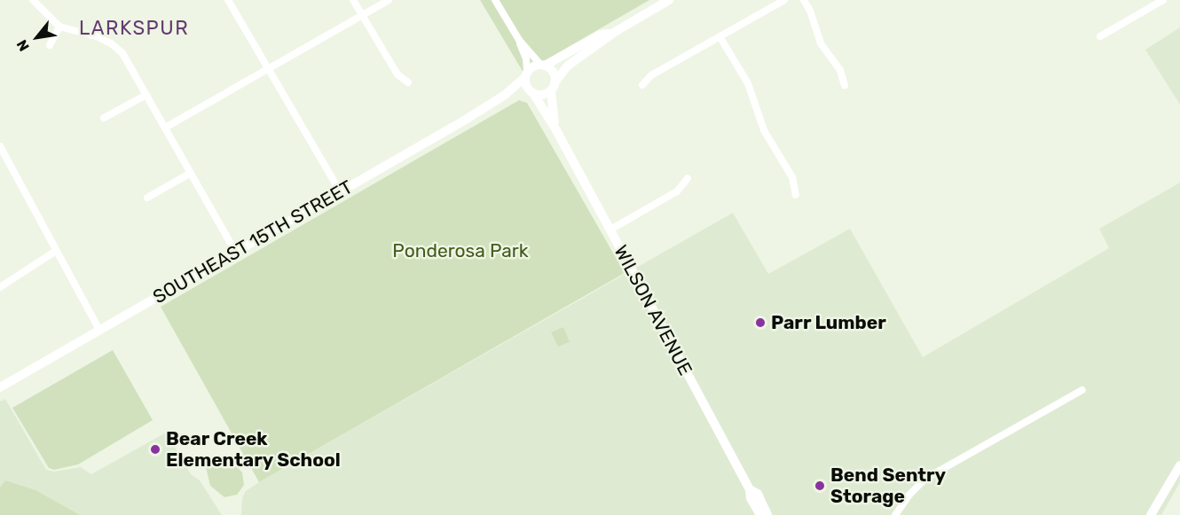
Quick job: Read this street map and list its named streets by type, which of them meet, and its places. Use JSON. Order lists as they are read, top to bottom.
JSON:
{
  "streets": {
    "main road": ["SOUTHEAST 15TH STREET", "WILSON AVENUE"]
  },
  "crossings": [
    ["SOUTHEAST 15TH STREET", "WILSON AVENUE"]
  ],
  "districts": ["LARKSPUR"],
  "parks": ["Ponderosa Park"],
  "places": ["Parr Lumber", "Bear Creek Elementary School", "Bend Sentry Storage"],
  "north": "bottom left"
}
